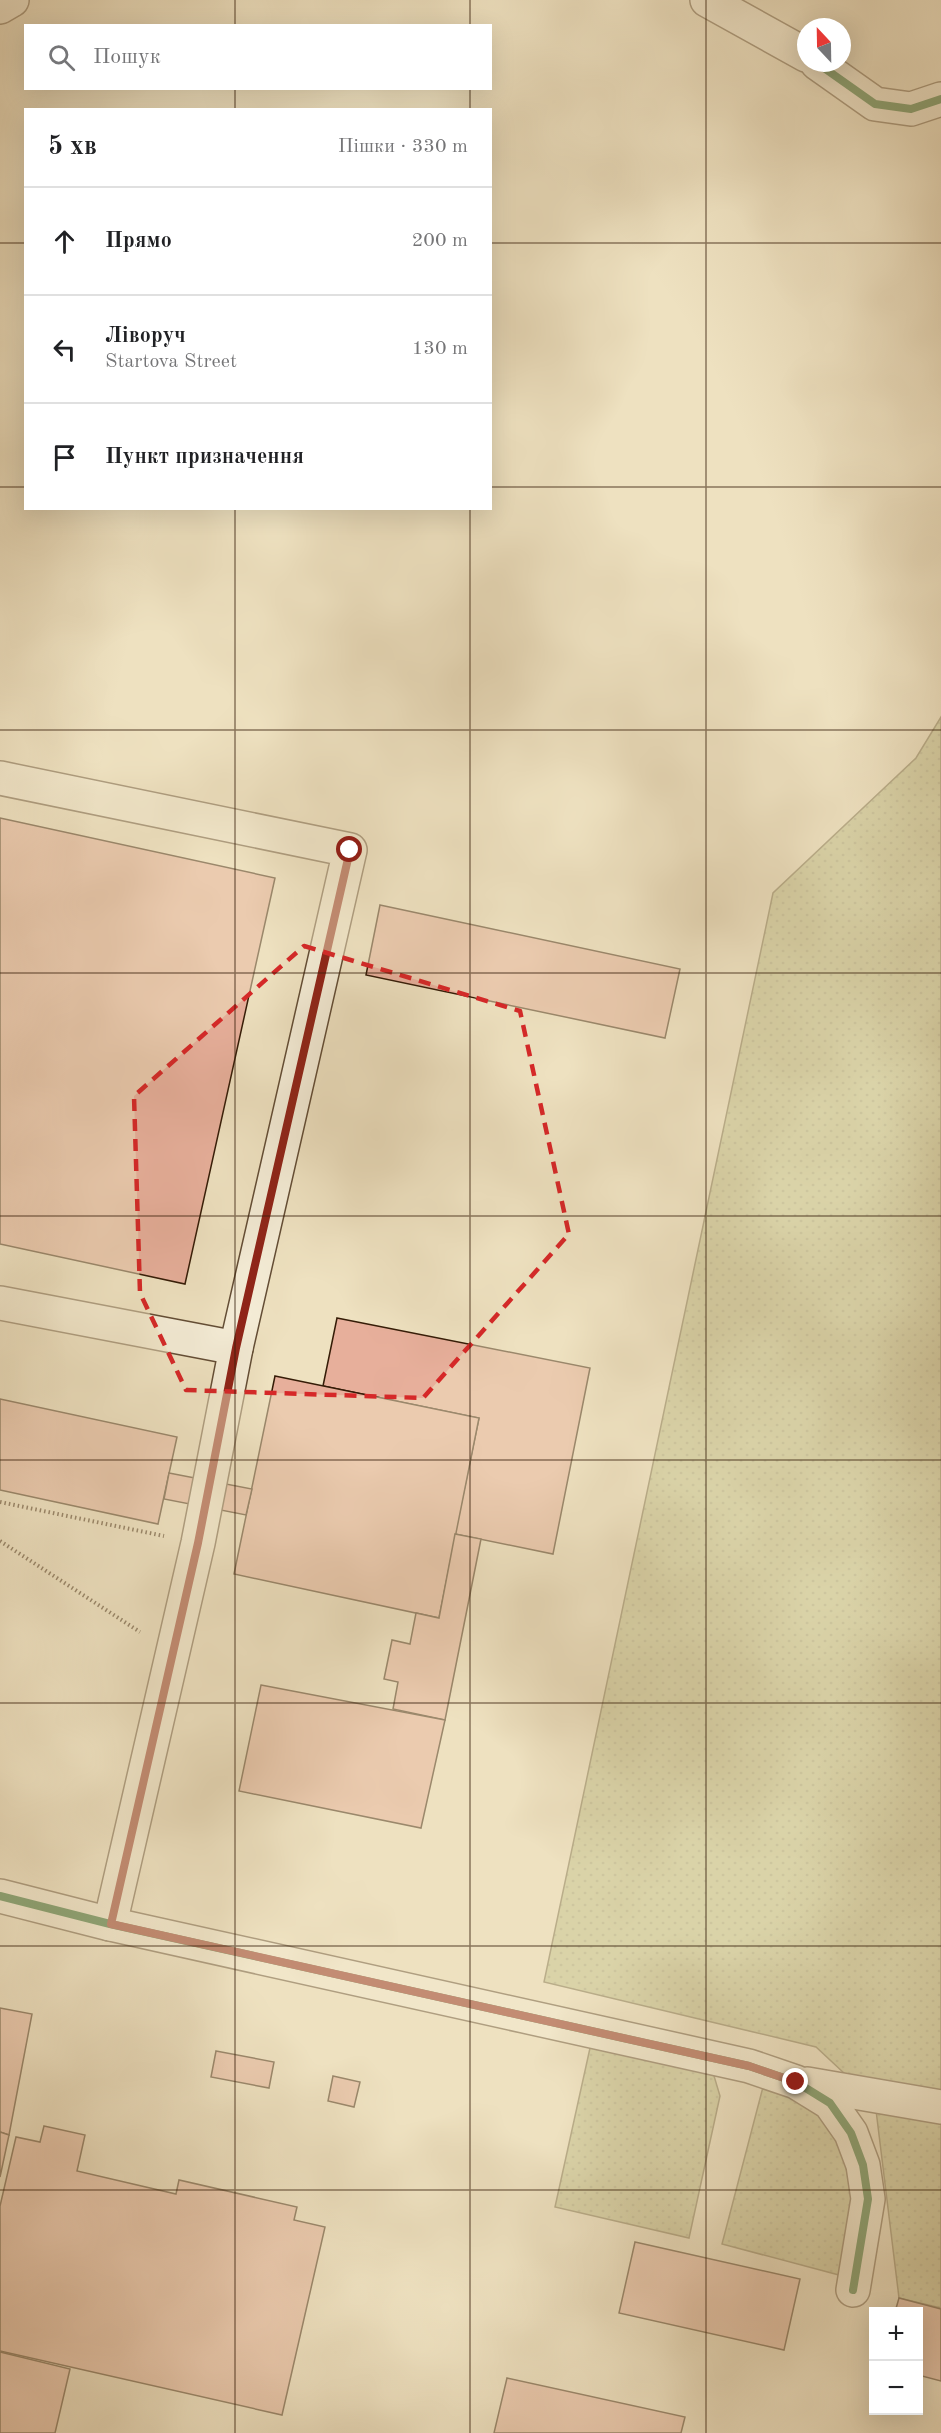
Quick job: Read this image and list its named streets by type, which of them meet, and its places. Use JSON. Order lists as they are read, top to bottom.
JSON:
{
  "north": "top",
  "page": {
    "search": "Пошук",
    "heading": ["5 хв", "Пішки · 330 m"],
    "list": [
      ["Прямо", "200 m"],
      ["Ліворуч", "Startova Street", "130 m"],
      "Пункт призначення"
    ],
    "map_buttons": ["+", "−"]
  }
}
